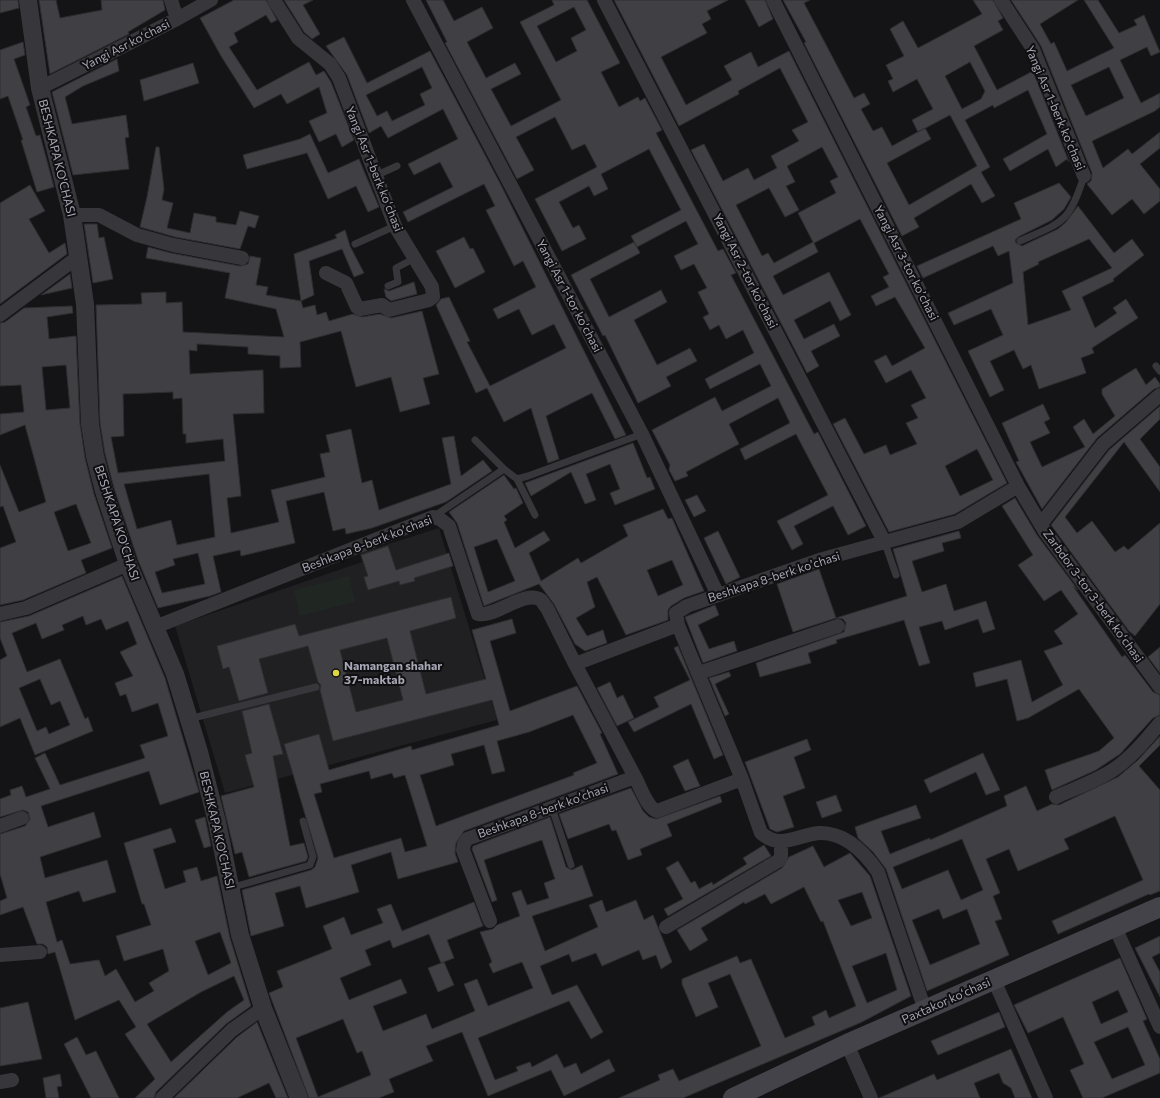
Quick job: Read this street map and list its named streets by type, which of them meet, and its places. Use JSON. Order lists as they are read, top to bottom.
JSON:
{
  "streets": {
    "main road": ["Paxtakor koʻchasi"],
    "street": [
      "Yangi Asr koʻchasi",
      "Yangi Asr 1-berk koʻchasi",
      "BESHKAPA KO'CHASI",
      "Yangi Asr 3-tor koʼchasi",
      "Yangi Asr 2-tor koʼchasi",
      "Yangi Asr 1-tor koʼchasi",
      "Beshkapa 8-berk koʼchasi",
      "Zarbdor 3-tor 3-berk koʻchasi"
    ]
  },
  "crossings": [
    ["Yangi Asr koʻchasi", "BESHKAPA KO'CHASI"],
    ["BESHKAPA KO'CHASI", "Beshkapa 8-berk koʼchasi"],
    ["Yangi Asr 3-tor koʼchasi", "Beshkapa 8-berk koʼchasi"],
    ["Yangi Asr 3-tor koʼchasi", "Zarbdor 3-tor 3-berk koʻchasi"],
    ["Yangi Asr 2-tor koʼchasi", "Beshkapa 8-berk koʼchasi"],
    ["Yangi Asr 1-tor koʼchasi", "Beshkapa 8-berk koʼchasi"]
  ],
  "places": ["Namangan shahar 37-maktab"]
}
